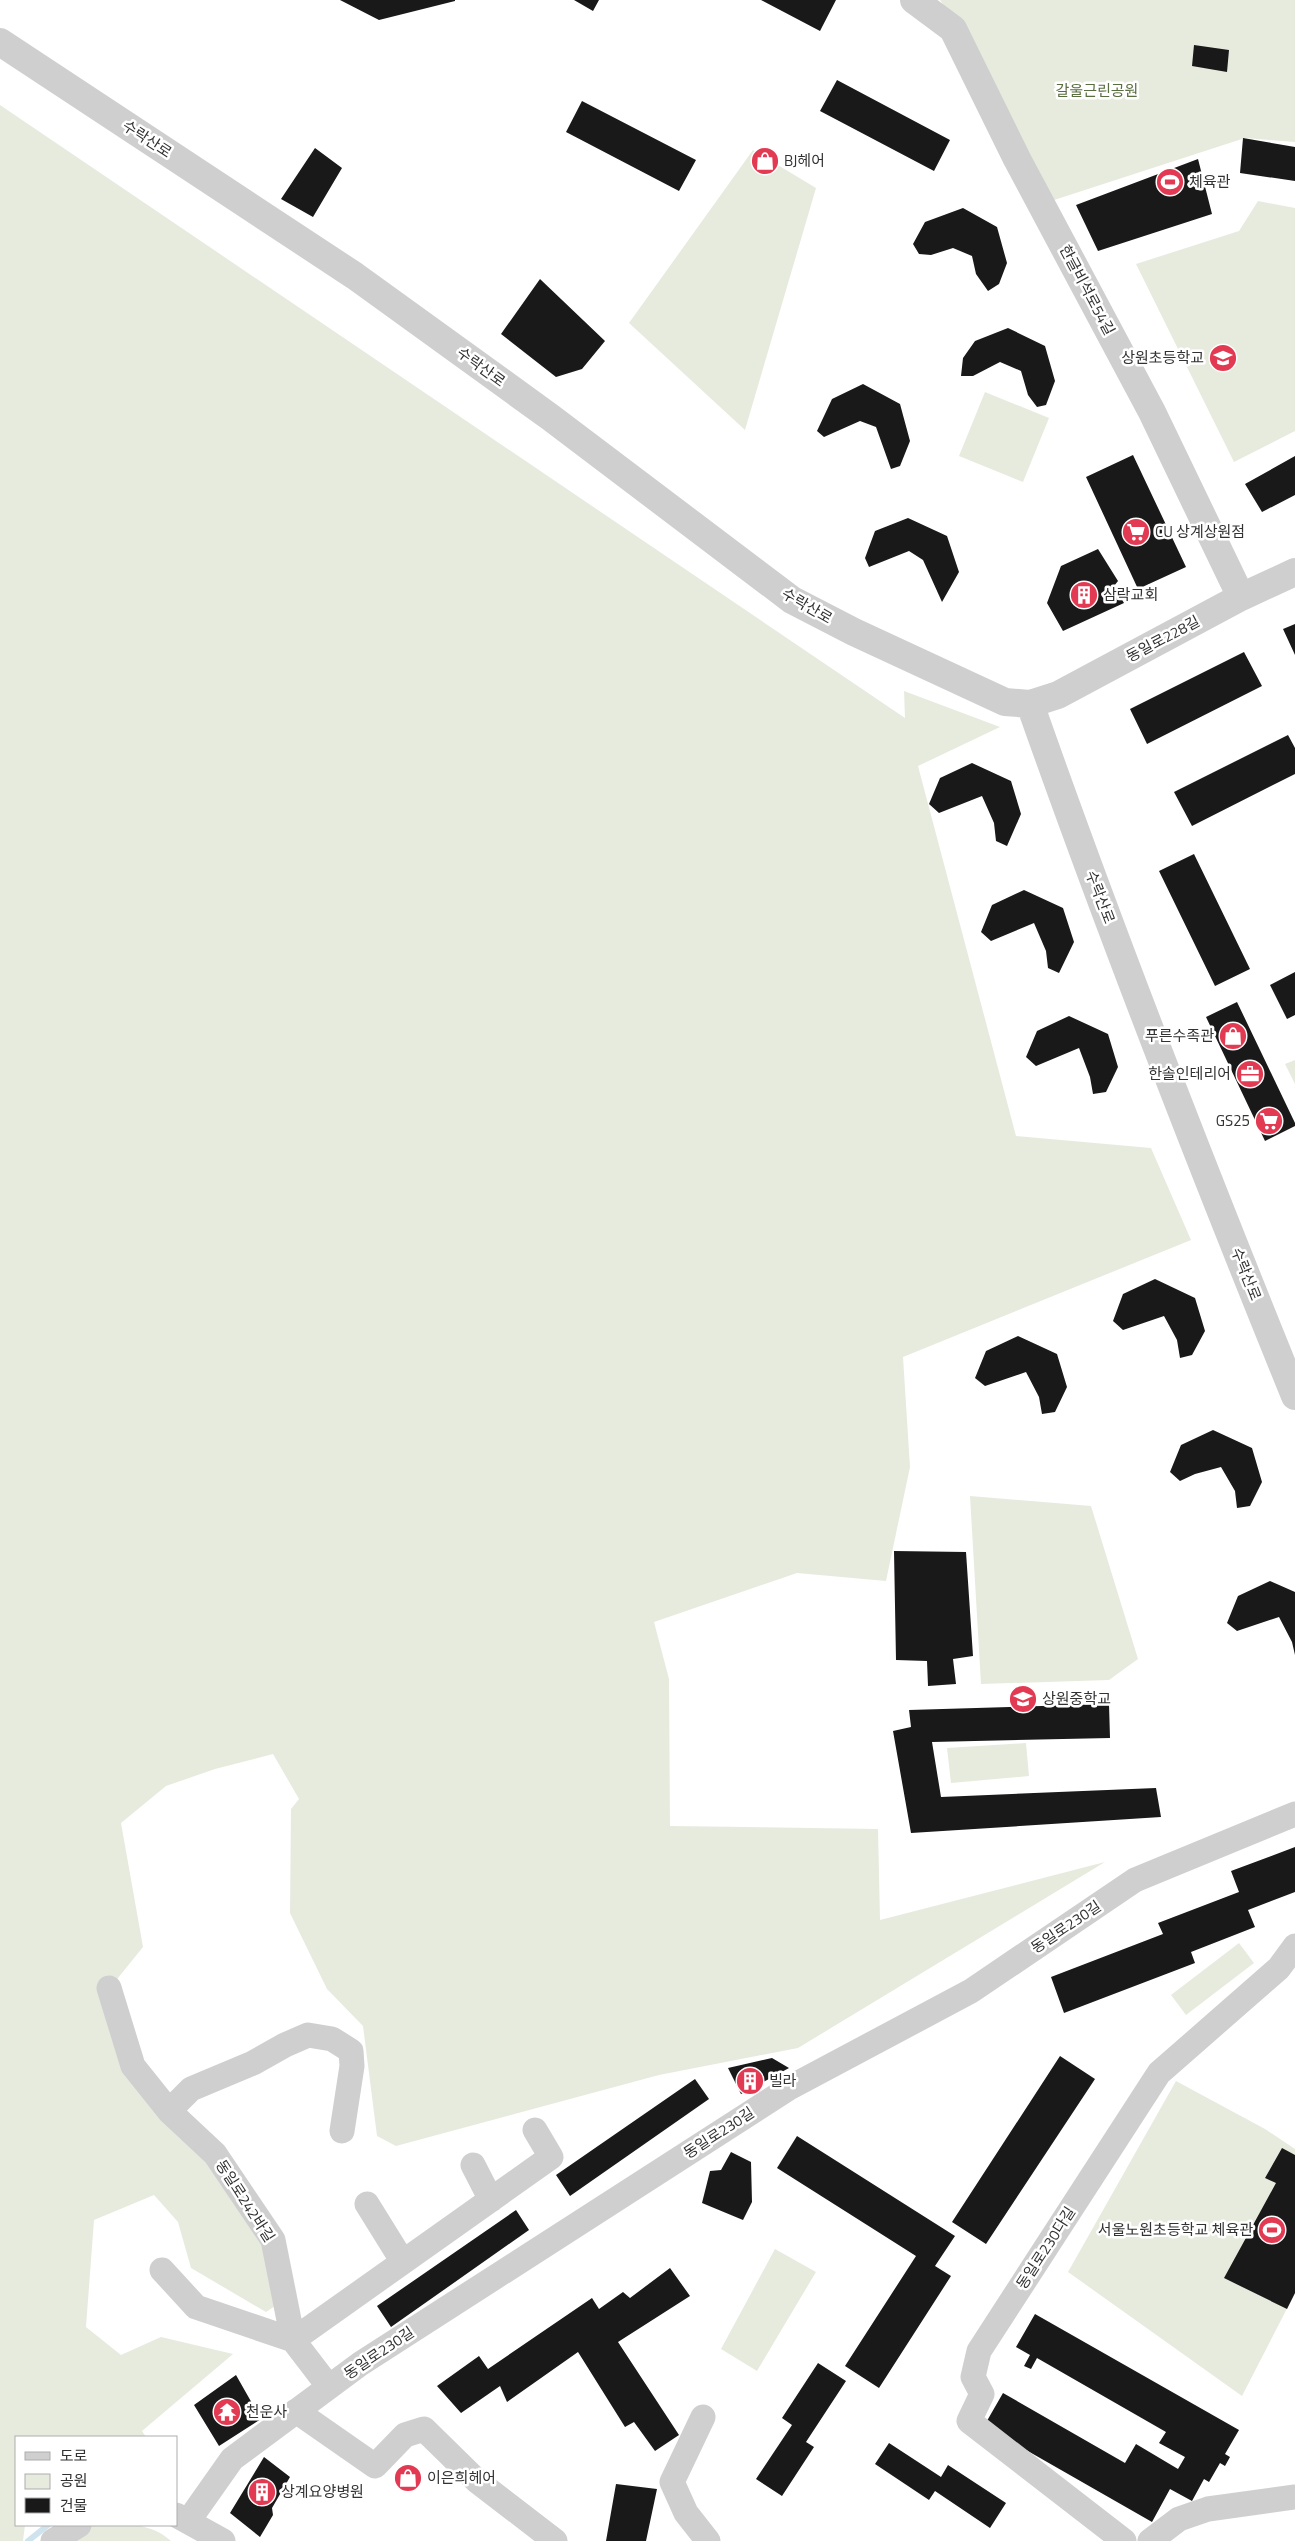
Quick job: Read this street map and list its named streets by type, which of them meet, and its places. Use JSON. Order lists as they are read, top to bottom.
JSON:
{
  "streets": {
    "street": [
      "수락산로",
      "한글비석로54길",
      "동일로228길",
      "동일로230길",
      "동일로242바길",
      "동일로230다길"
    ]
  },
  "crossings": [
    ["수락산로", "동일로228길"],
    ["한글비석로54길", "동일로228길"],
    ["동일로230길", "동일로242바길"]
  ],
  "parks": ["갈울근린공원"],
  "places": {
    "shop": ["BJ헤어", "푸른수족관", "이은희헤어"],
    "sports": ["체육관", "서울노원초등학교 체육관"],
    "school or university": ["상원초등학교", "상원중학교"],
    "supermarket": ["CU 상계상원점", "GS25"],
    "building": ["삼락교회", "빌라", "상계요양병원"],
    "office": ["한솔인테리어"],
    "temple": ["천운사"]
  },
  "legend": ["도로", "공원", "건물"]
}
